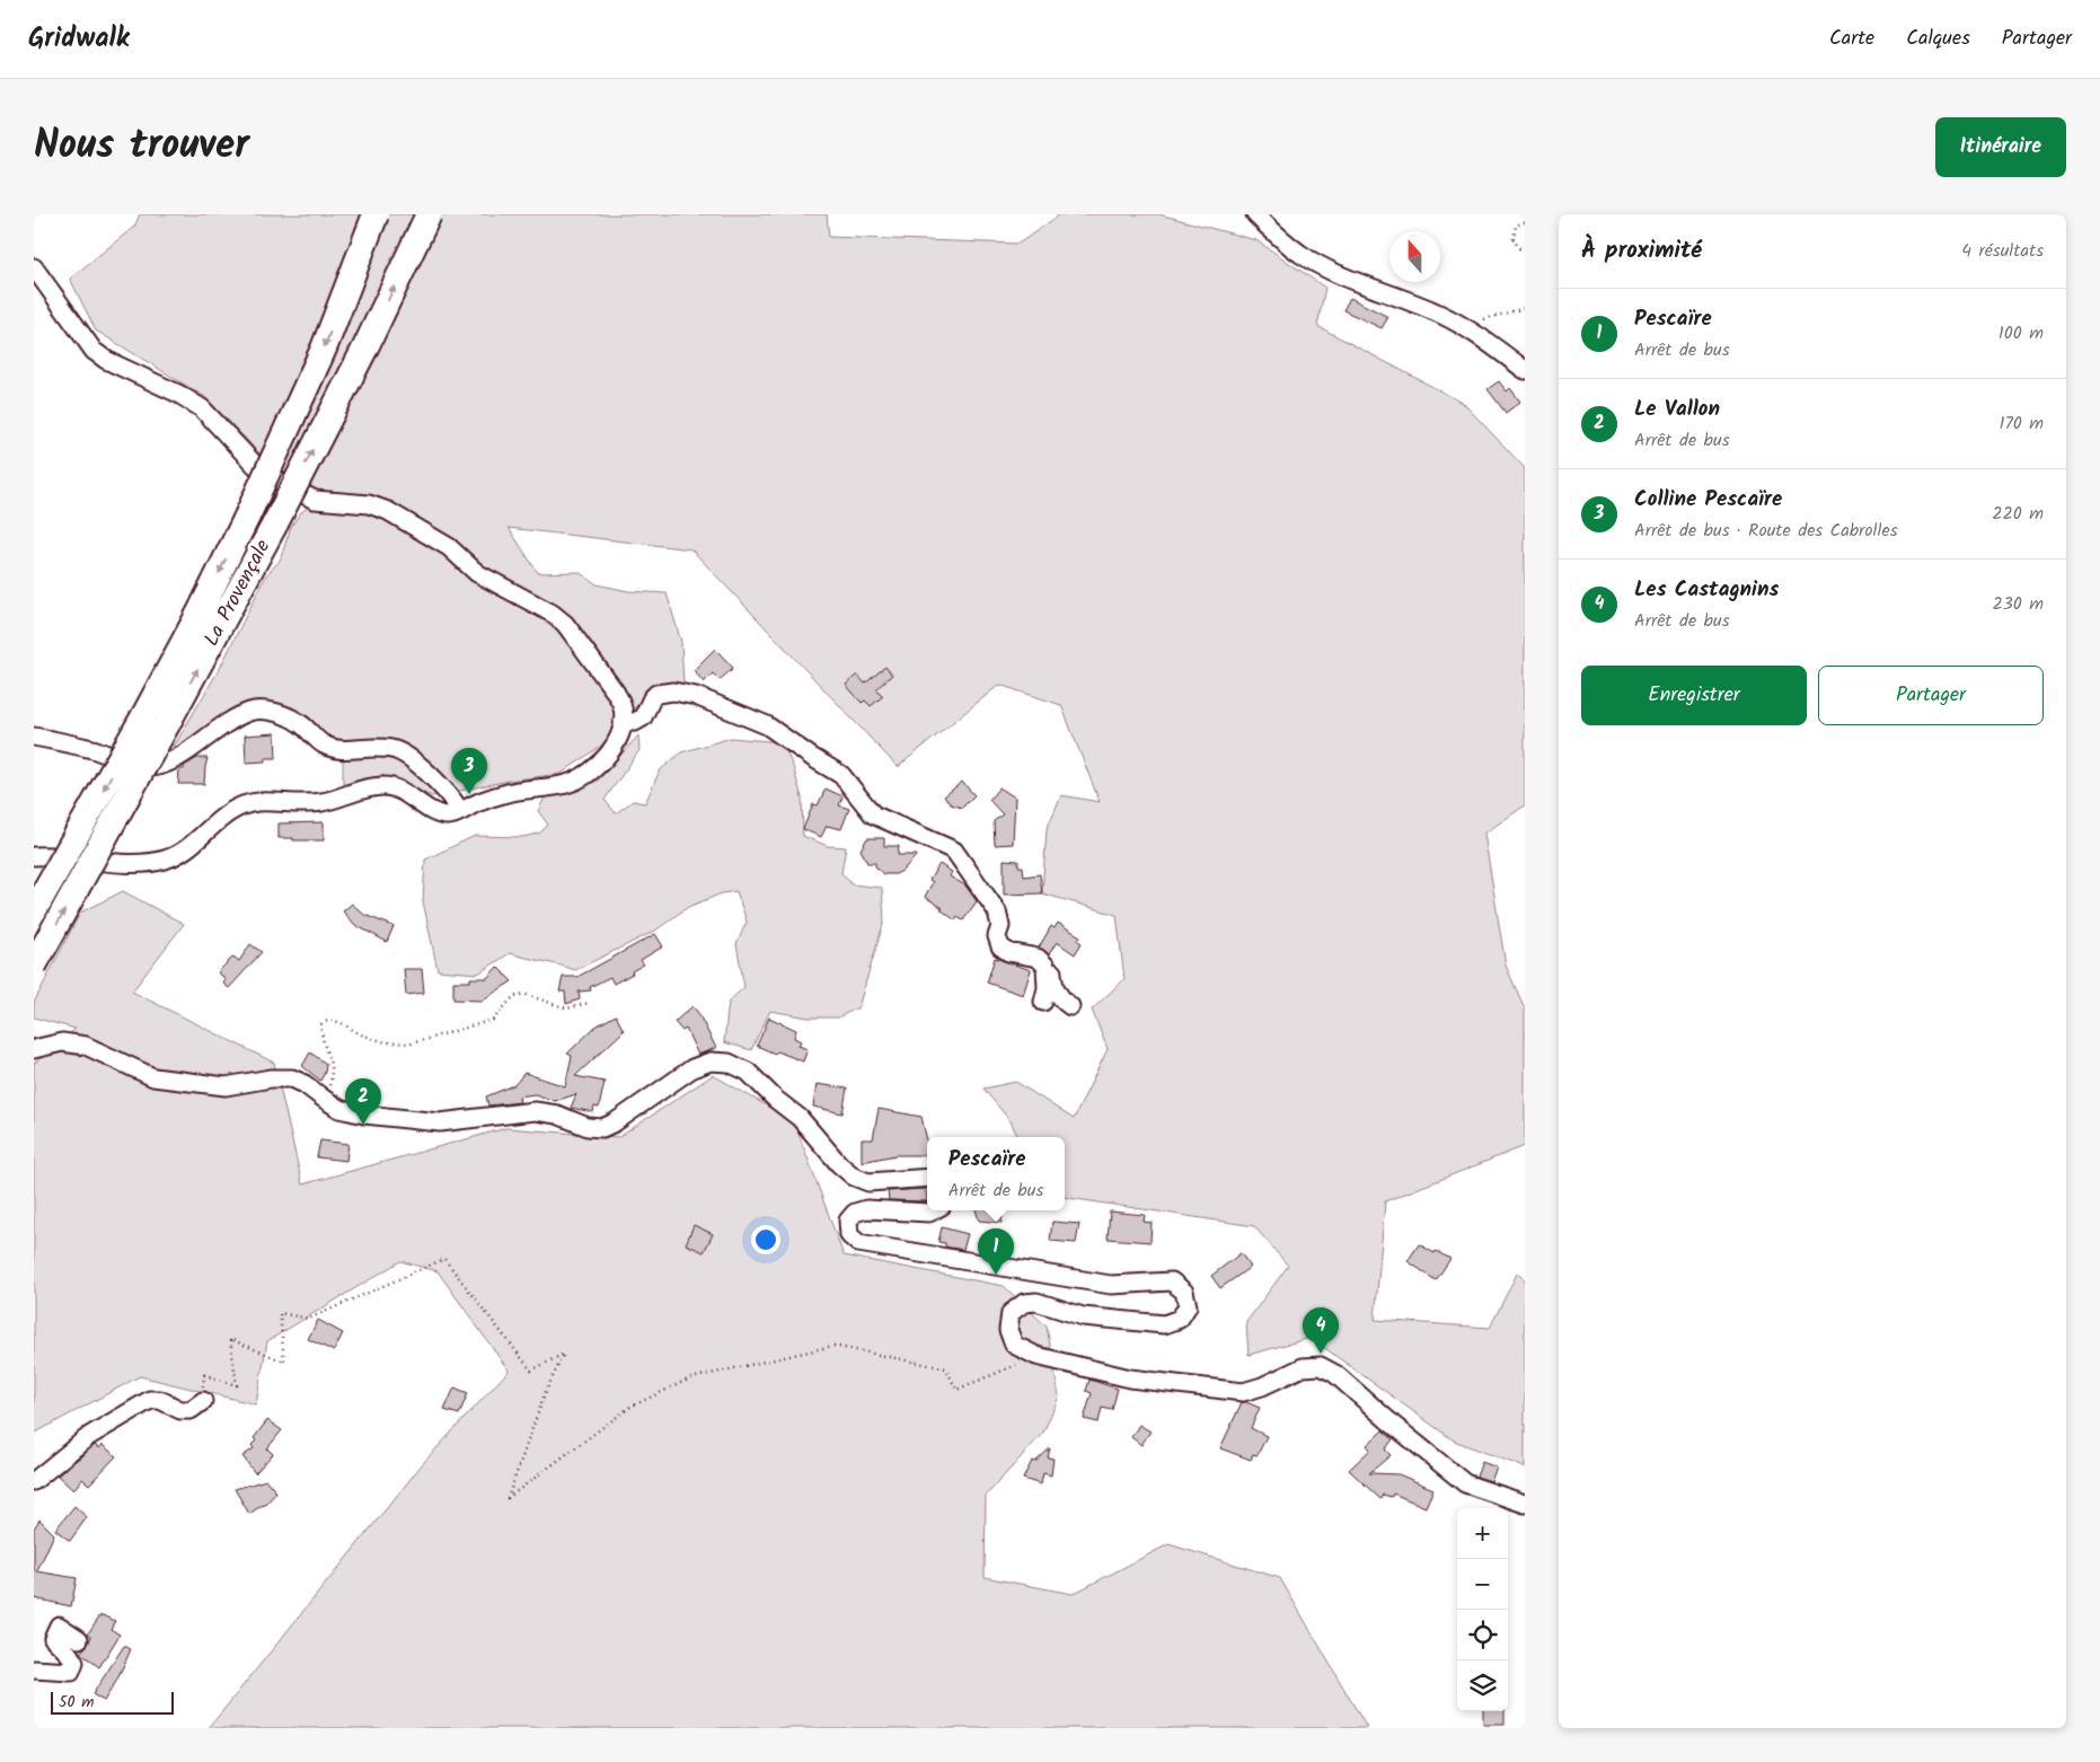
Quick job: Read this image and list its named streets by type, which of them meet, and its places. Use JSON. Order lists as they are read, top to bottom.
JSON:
{
  "streets": {
    "highway": ["La Provençale"]
  },
  "scale_bar": "50 m",
  "north": "top",
  "page": {
    "header": "Gridwalk",
    "nav": ["Carte", "Calques", "Partager"],
    "title": "Nous trouver",
    "buttons": [
      "Itinéraire",
      ["Enregistrer", "Partager"]
    ],
    "heading": ["À proximité", "4 résultats"],
    "list": [
      {
        "mark": "1",
        "name": "Pescaïre",
        "note": "Arrêt de bus",
        "value": "100 m"
      },
      {
        "mark": "2",
        "name": "Le Vallon",
        "note": "Arrêt de bus",
        "value": "170 m"
      },
      {
        "mark": "3",
        "name": "Colline Pescaïre",
        "note": "Arrêt de bus · Route des Cabrolles",
        "value": "220 m"
      },
      {
        "mark": "4",
        "name": "Les Castagnins",
        "note": "Arrêt de bus",
        "value": "230 m"
      }
    ],
    "pins": [
      "3",
      "2",
      "1",
      "4"
    ],
    "popup": ["Pescaïre", "Arrêt de bus"],
    "map_buttons": ["+", "−"],
    "scale": "50 m"
  }
}
